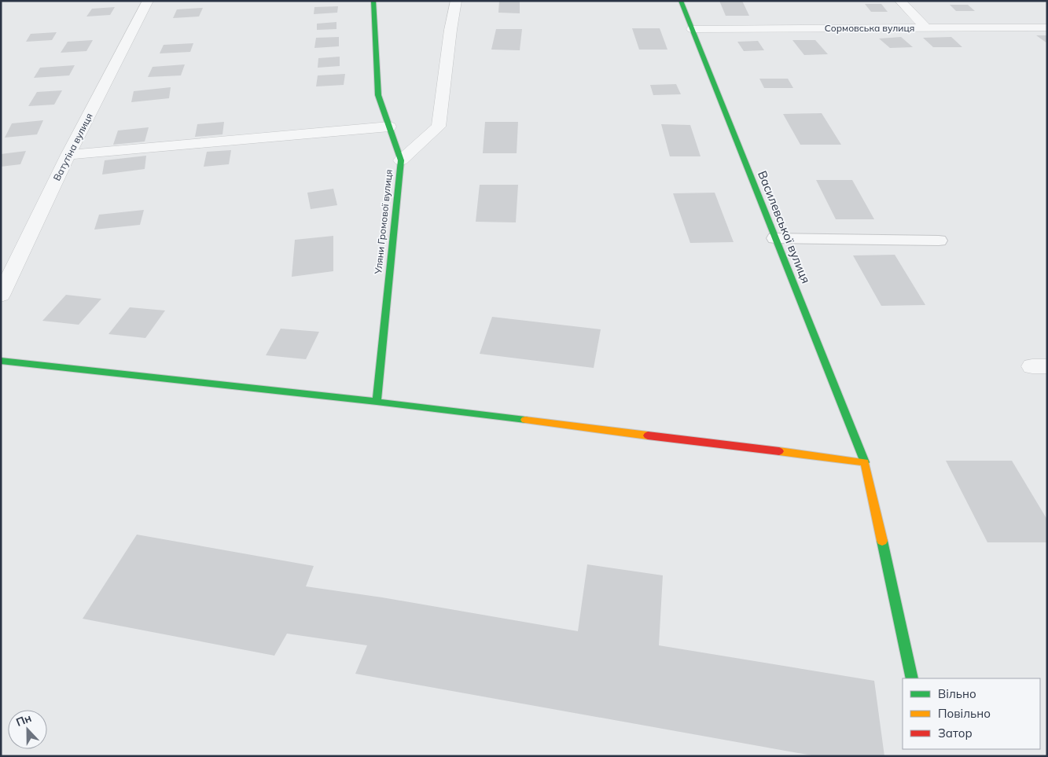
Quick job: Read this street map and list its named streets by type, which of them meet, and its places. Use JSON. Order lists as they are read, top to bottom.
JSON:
{
  "streets": {
    "street": [
      "Сормовська вулиця",
      "Ватутіна вулиця",
      "Уляни Громової вулиця",
      "Василевської вулиця"
    ]
  },
  "crossings": [
    ["Сормовська вулиця", "Василевської вулиця"]
  ],
  "legend": ["Вільно", "Повільно", "Затор"],
  "north": "top"
}
